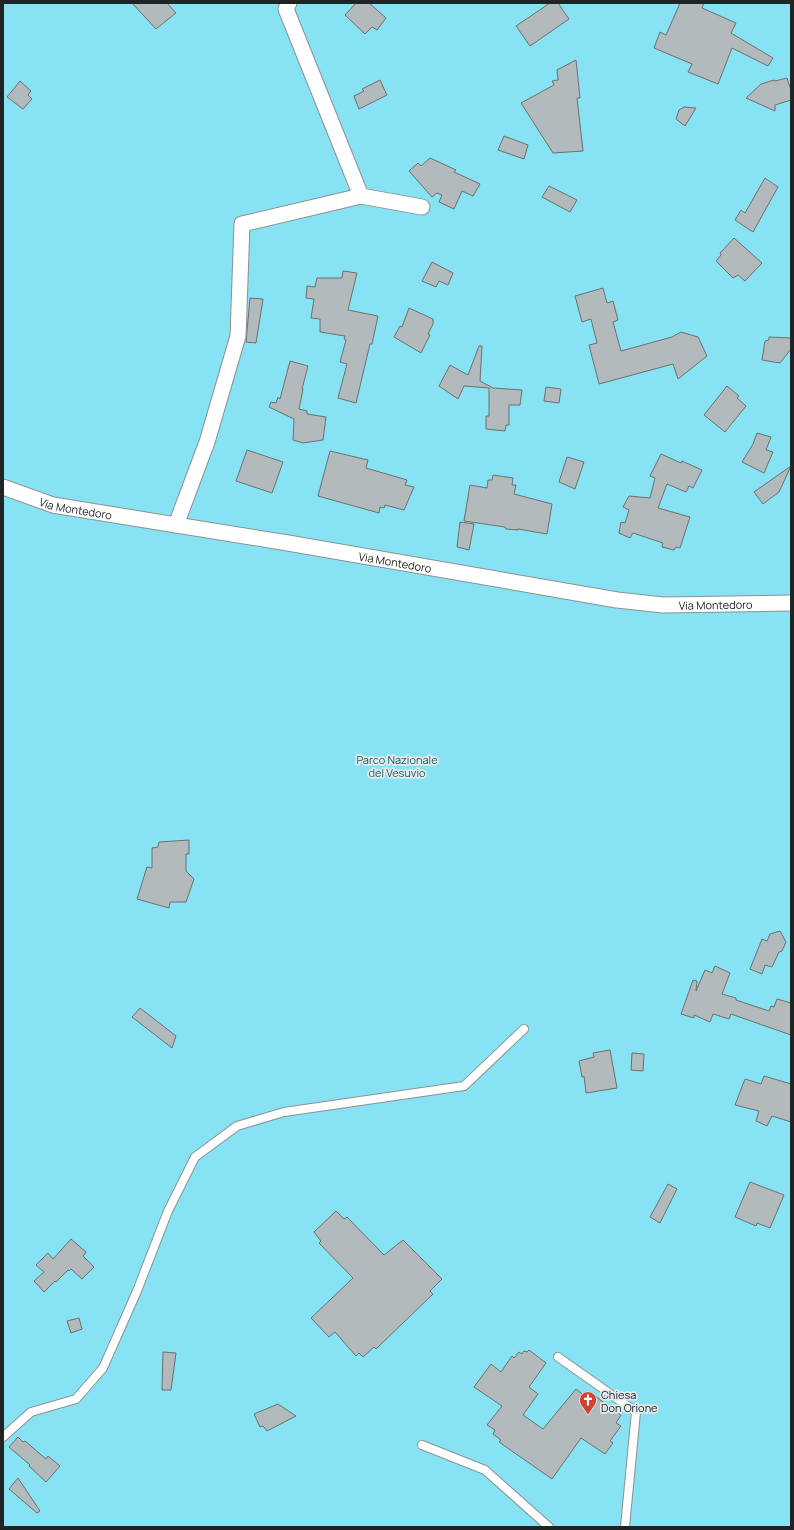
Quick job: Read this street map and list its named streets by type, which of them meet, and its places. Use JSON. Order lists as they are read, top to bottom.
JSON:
{
  "streets": {
    "street": ["Via Montedoro"]
  },
  "parks": ["Parco Nazionale del Vesuvio"],
  "places": {
    "church": ["Chiesa Don Orione"]
  }
}
